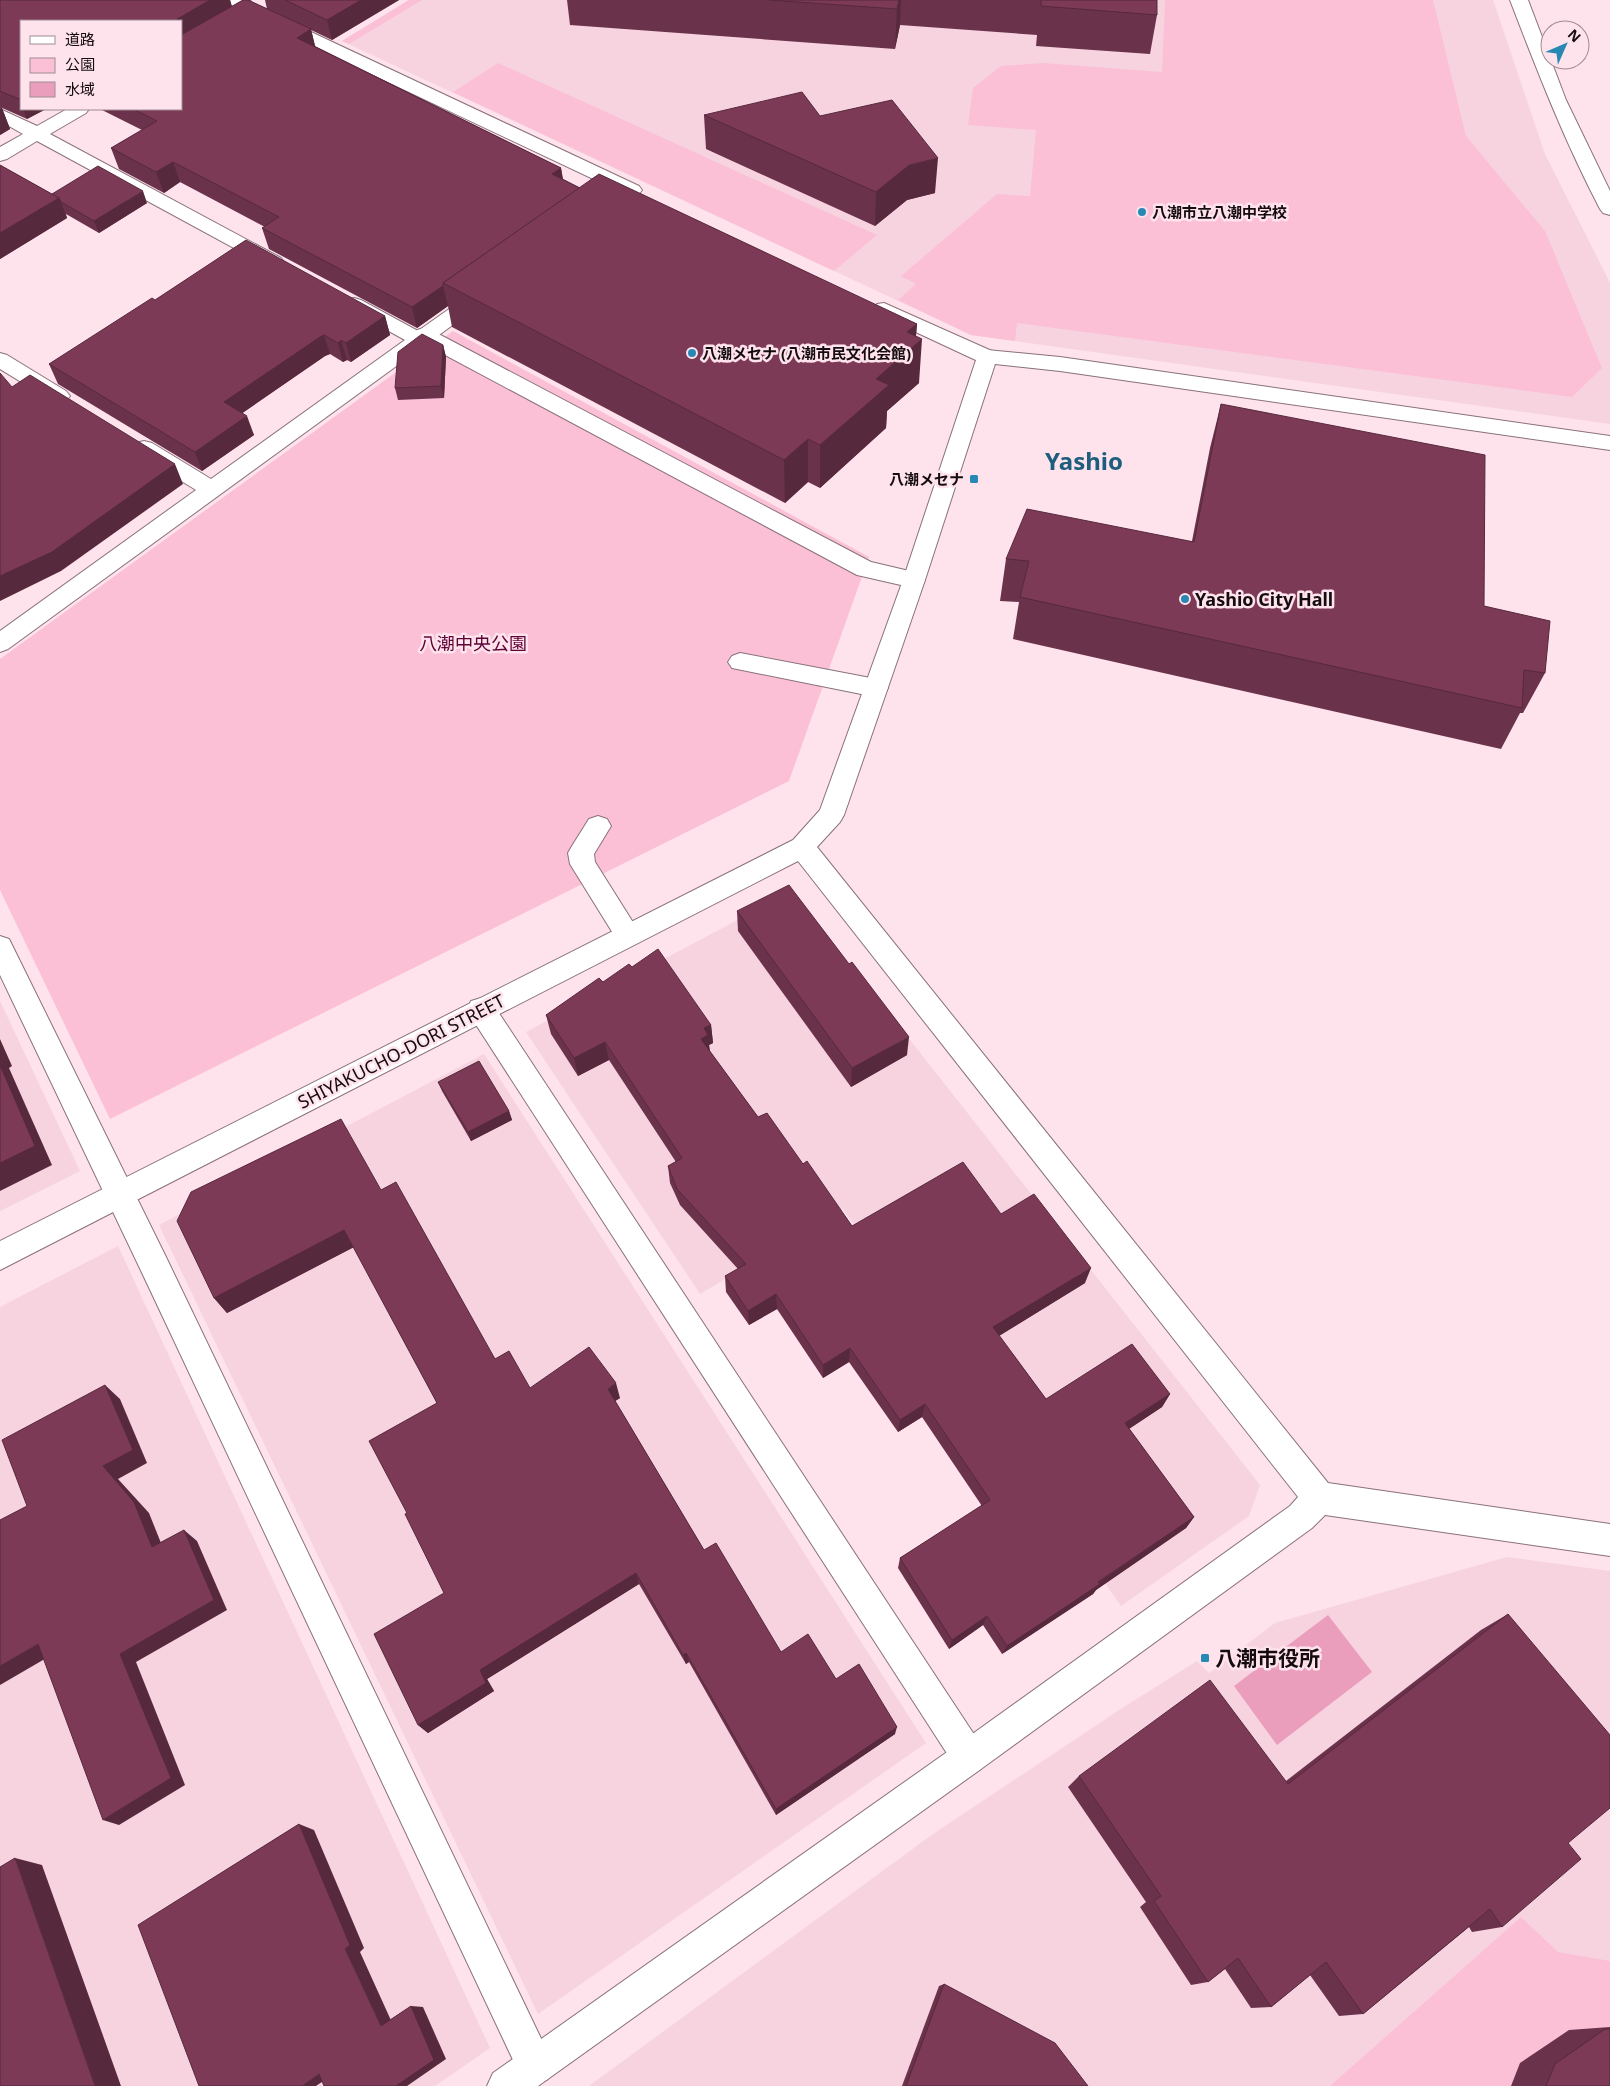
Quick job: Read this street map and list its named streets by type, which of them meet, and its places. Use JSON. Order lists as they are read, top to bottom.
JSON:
{
  "streets": {
    "street": ["SHIYAKUCHO-DORI STREET"]
  },
  "districts": ["Yashio"],
  "parks": ["八潮中央公園"],
  "places": {
    "other": ["八潮市立八潮中学校", "八潮メセナ (八潮市民文化会館)", "Yashio City Hall"],
    "transit": ["八潮メセナ", "八潮市役所"]
  },
  "legend": ["道路", "公園", "水域"],
  "north": "top right"
}
